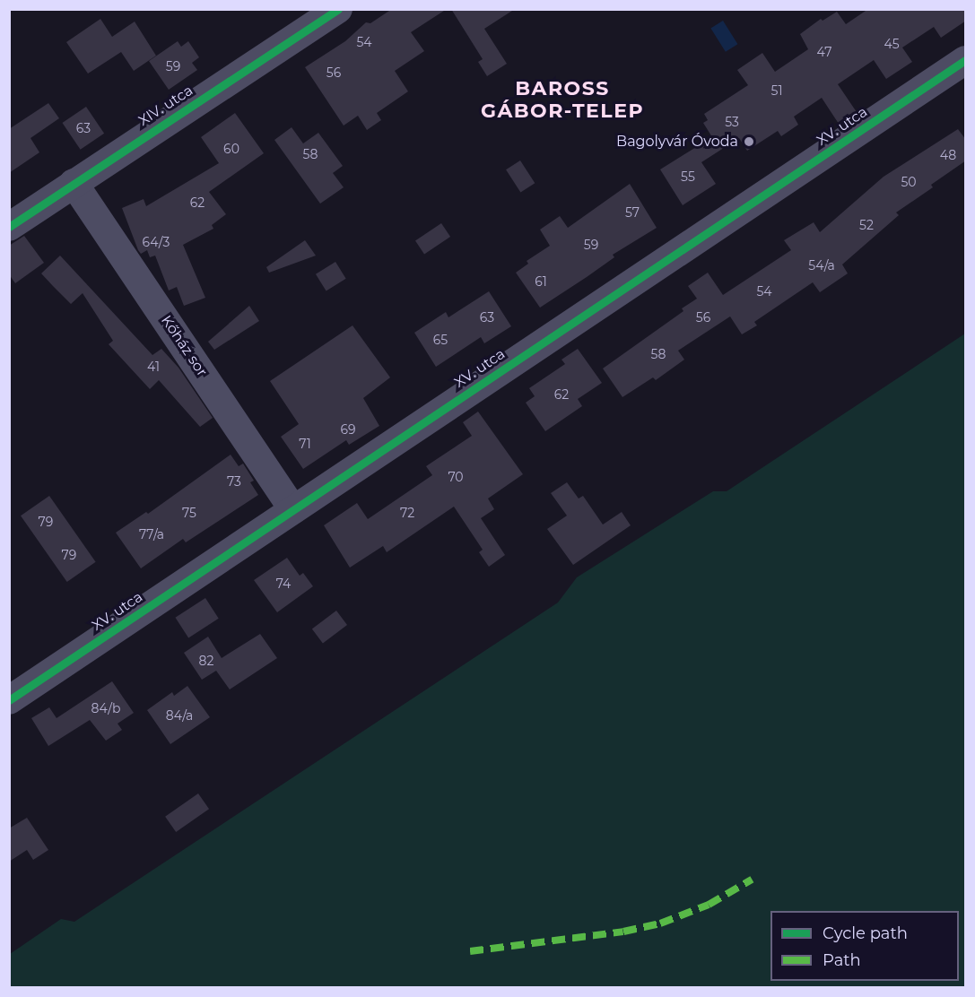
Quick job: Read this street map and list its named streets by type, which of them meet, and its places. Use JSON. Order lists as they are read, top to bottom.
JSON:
{
  "streets": {
    "street": ["XIV. utca", "XV. utca", "Kőház sor"]
  },
  "crossings": [
    ["XIV. utca", "Kőház sor"],
    ["XV. utca", "Kőház sor"]
  ],
  "districts": ["BAROSS GÁBOR-TELEP"],
  "places": ["Bagolyvár Óvoda"],
  "house_numbers": [
    "54",
    "45",
    "47",
    "59",
    "56",
    "51",
    "53",
    "63",
    "60",
    "58",
    "48",
    "55",
    "50",
    "62",
    "57",
    "52",
    "64/3",
    "59",
    "54/a",
    "61",
    "54",
    "63",
    "56",
    "65",
    "58",
    "41",
    "62",
    "69",
    "71",
    "70",
    "73",
    "75",
    "72",
    "79",
    "77/a",
    "79",
    "74",
    "82",
    "84/b",
    "84/a"
  ],
  "legend": ["Cycle path", "Path"]
}
